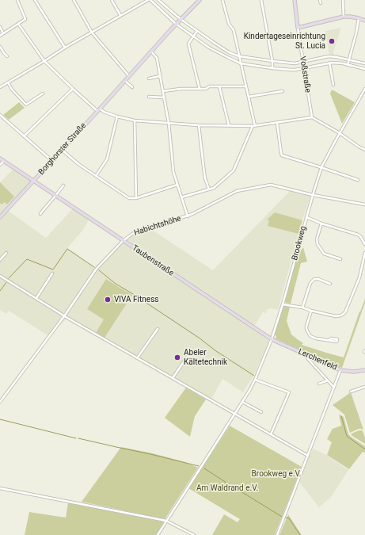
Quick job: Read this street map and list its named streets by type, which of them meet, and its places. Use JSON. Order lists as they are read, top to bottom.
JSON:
{
  "streets": {
    "street": [
      "Voßstraße",
      "Borghorster Straße",
      "Habichtshöhe",
      "Brookweg",
      "Taubenstraße",
      "Lerchenfeld"
    ]
  },
  "crossings": [
    ["Borghorster Straße", "Taubenstraße"],
    ["Habichtshöhe", "Brookweg"],
    ["Habichtshöhe", "Taubenstraße"],
    ["Brookweg", "Taubenstraße"],
    ["Brookweg", "Lerchenfeld"],
    ["Taubenstraße", "Lerchenfeld"]
  ],
  "parks": ["Brookweg e.V.", "Am Waldrand e.V."],
  "places": ["Kindertageseinrichtung St. Lucia", "VIVA Fitness", "Abeler Kältetechnik"]
}
